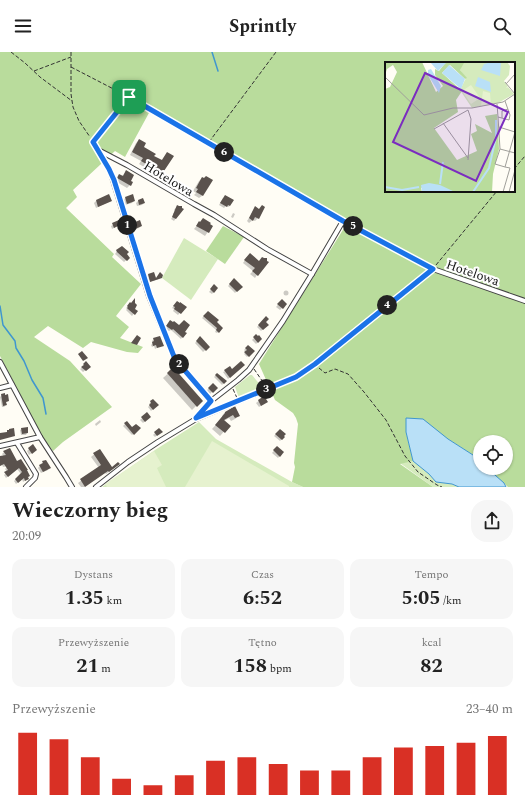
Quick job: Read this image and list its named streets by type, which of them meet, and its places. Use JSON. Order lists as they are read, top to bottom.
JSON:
{
  "streets": {
    "street": ["Hotelowa"]
  },
  "page": {
    "header": "Sprintly",
    "pins": [
      "6",
      "1",
      "5",
      "4",
      "2",
      "3"
    ],
    "heading": ["Wieczorny bieg", "20:09"],
    "stats": [
      ["Dystans", "1.35 km"],
      ["Czas", "6:52"],
      ["Tempo", "5:05 /km"],
      ["Przewyższenie", "21 m"],
      ["Tętno", "158 bpm"],
      ["kcal", "82"]
    ],
    "chart": ["Przewyższenie", "23–40 m"]
  }
}
